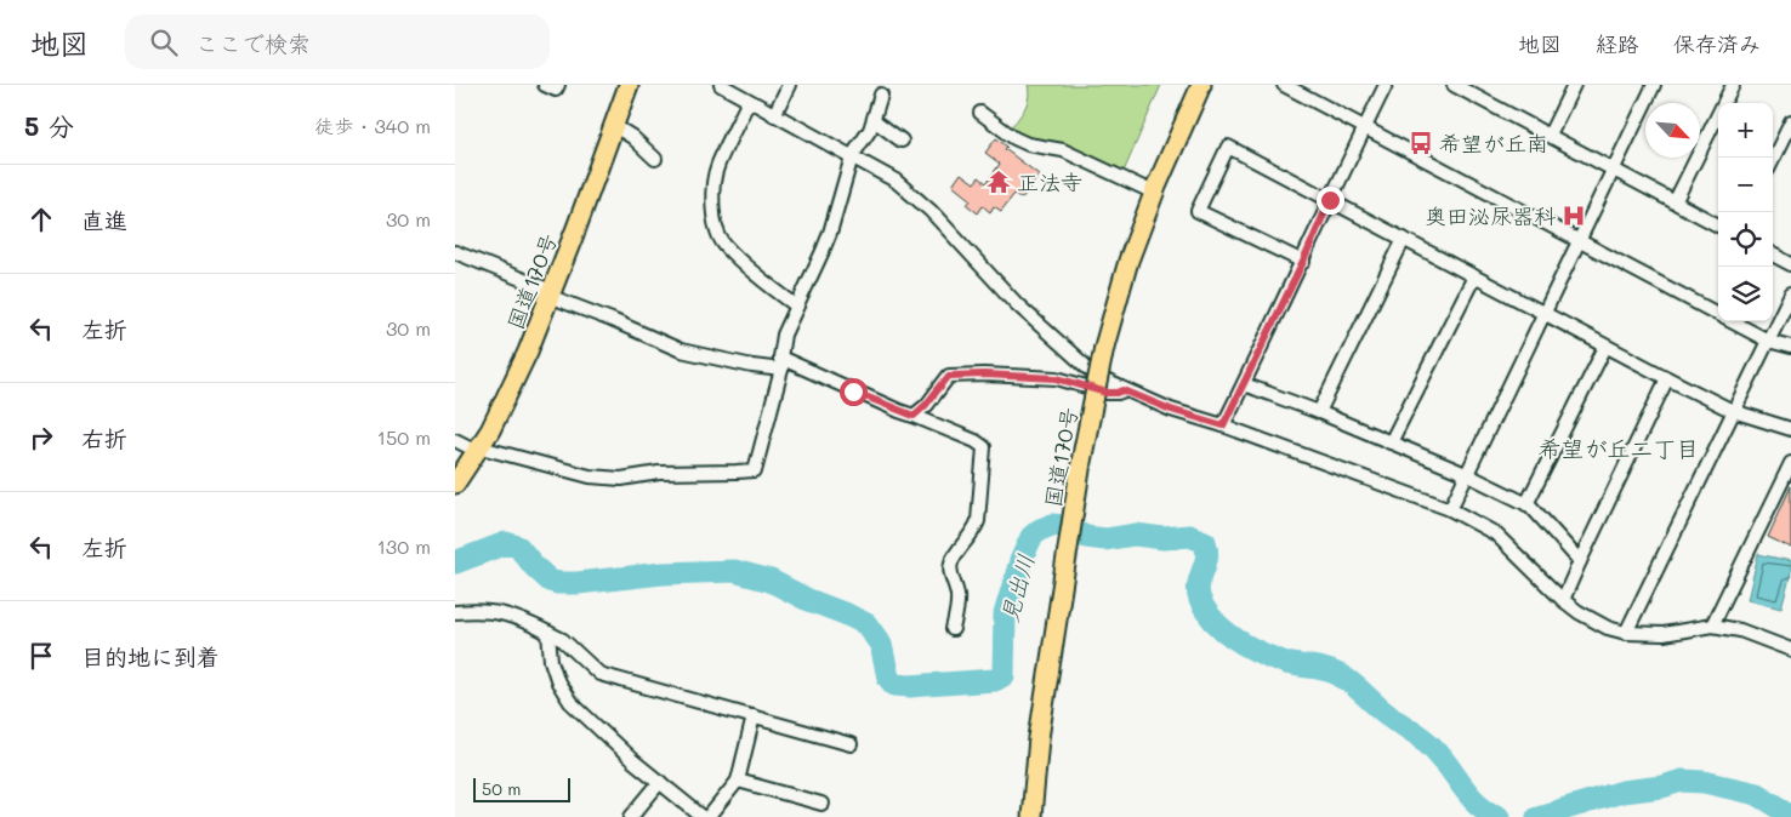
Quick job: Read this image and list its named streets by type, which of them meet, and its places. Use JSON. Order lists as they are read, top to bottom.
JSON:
{
  "streets": {
    "highway": ["国道170号"]
  },
  "districts": ["希望が丘二丁目"],
  "water": ["見出川"],
  "places": {
    "bus stop": ["希望が丘南"],
    "temple": ["正法寺"],
    "hospital": ["奥田泌尿器科"]
  },
  "scale_bar": "50 m",
  "north": "bottom right",
  "page": {
    "header": "地図",
    "search": "ここで検索",
    "nav": ["地図", "経路", "保存済み"],
    "heading": ["5 分", "徒歩 · 340 m"],
    "map_buttons": ["+", "−"],
    "list": [
      ["直進", "30 m"],
      ["左折", "30 m"],
      ["右折", "150 m"],
      ["左折", "130 m"],
      "目的地に到着"
    ],
    "scale": "50 m"
  }
}
